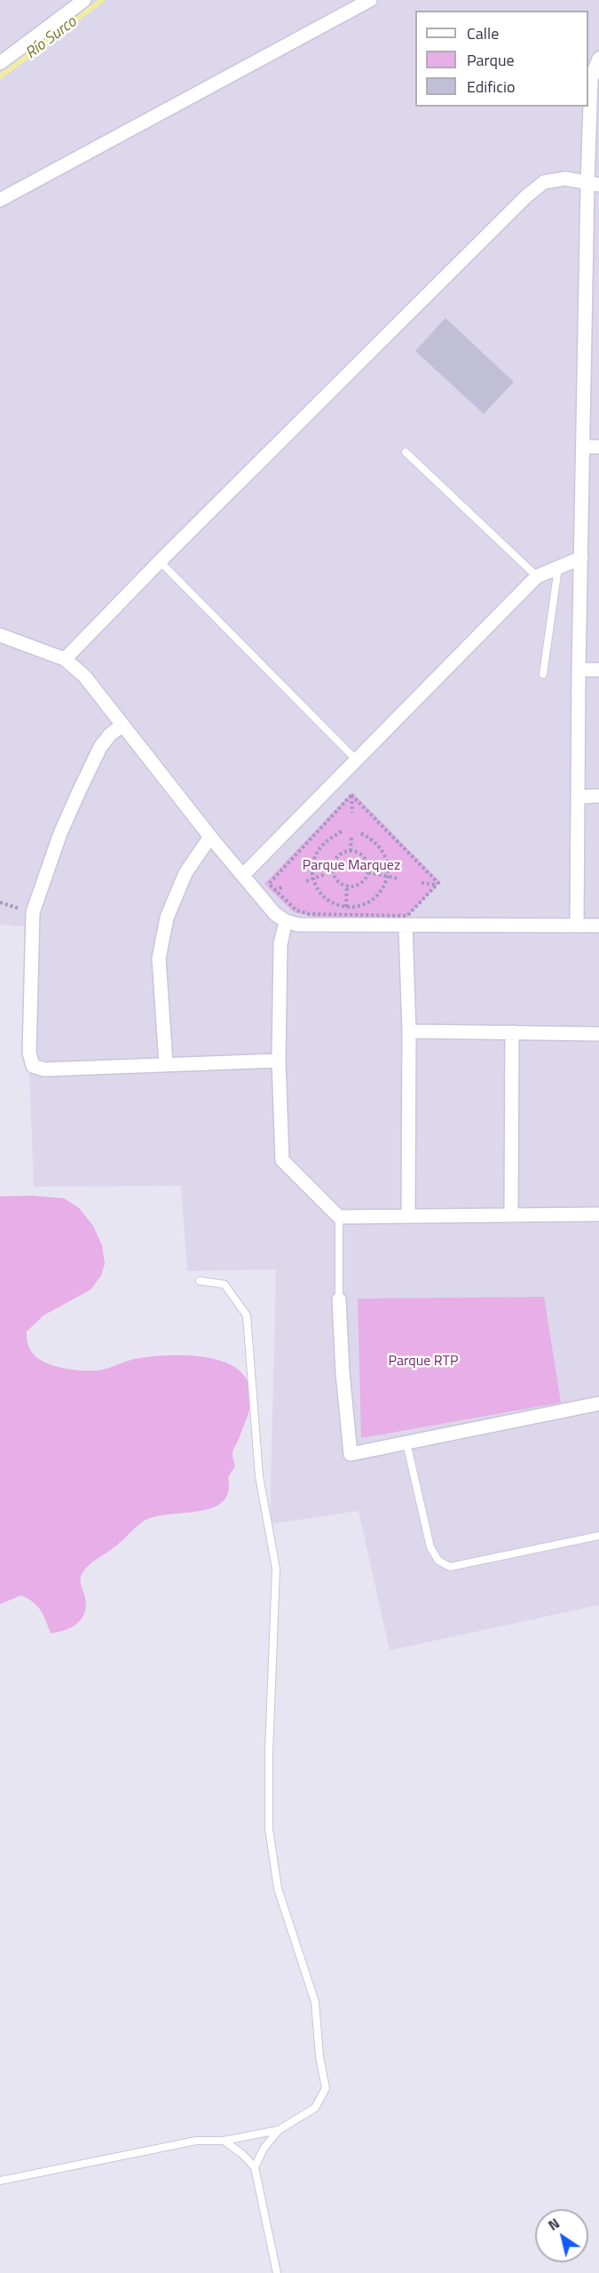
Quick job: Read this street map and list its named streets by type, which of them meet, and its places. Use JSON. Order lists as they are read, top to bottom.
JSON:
{
  "water": ["Río Surco"],
  "parks": ["Parque Marquez", "Parque RTP"],
  "legend": ["Calle", "Parque", "Edificio"],
  "north": "top left"
}
